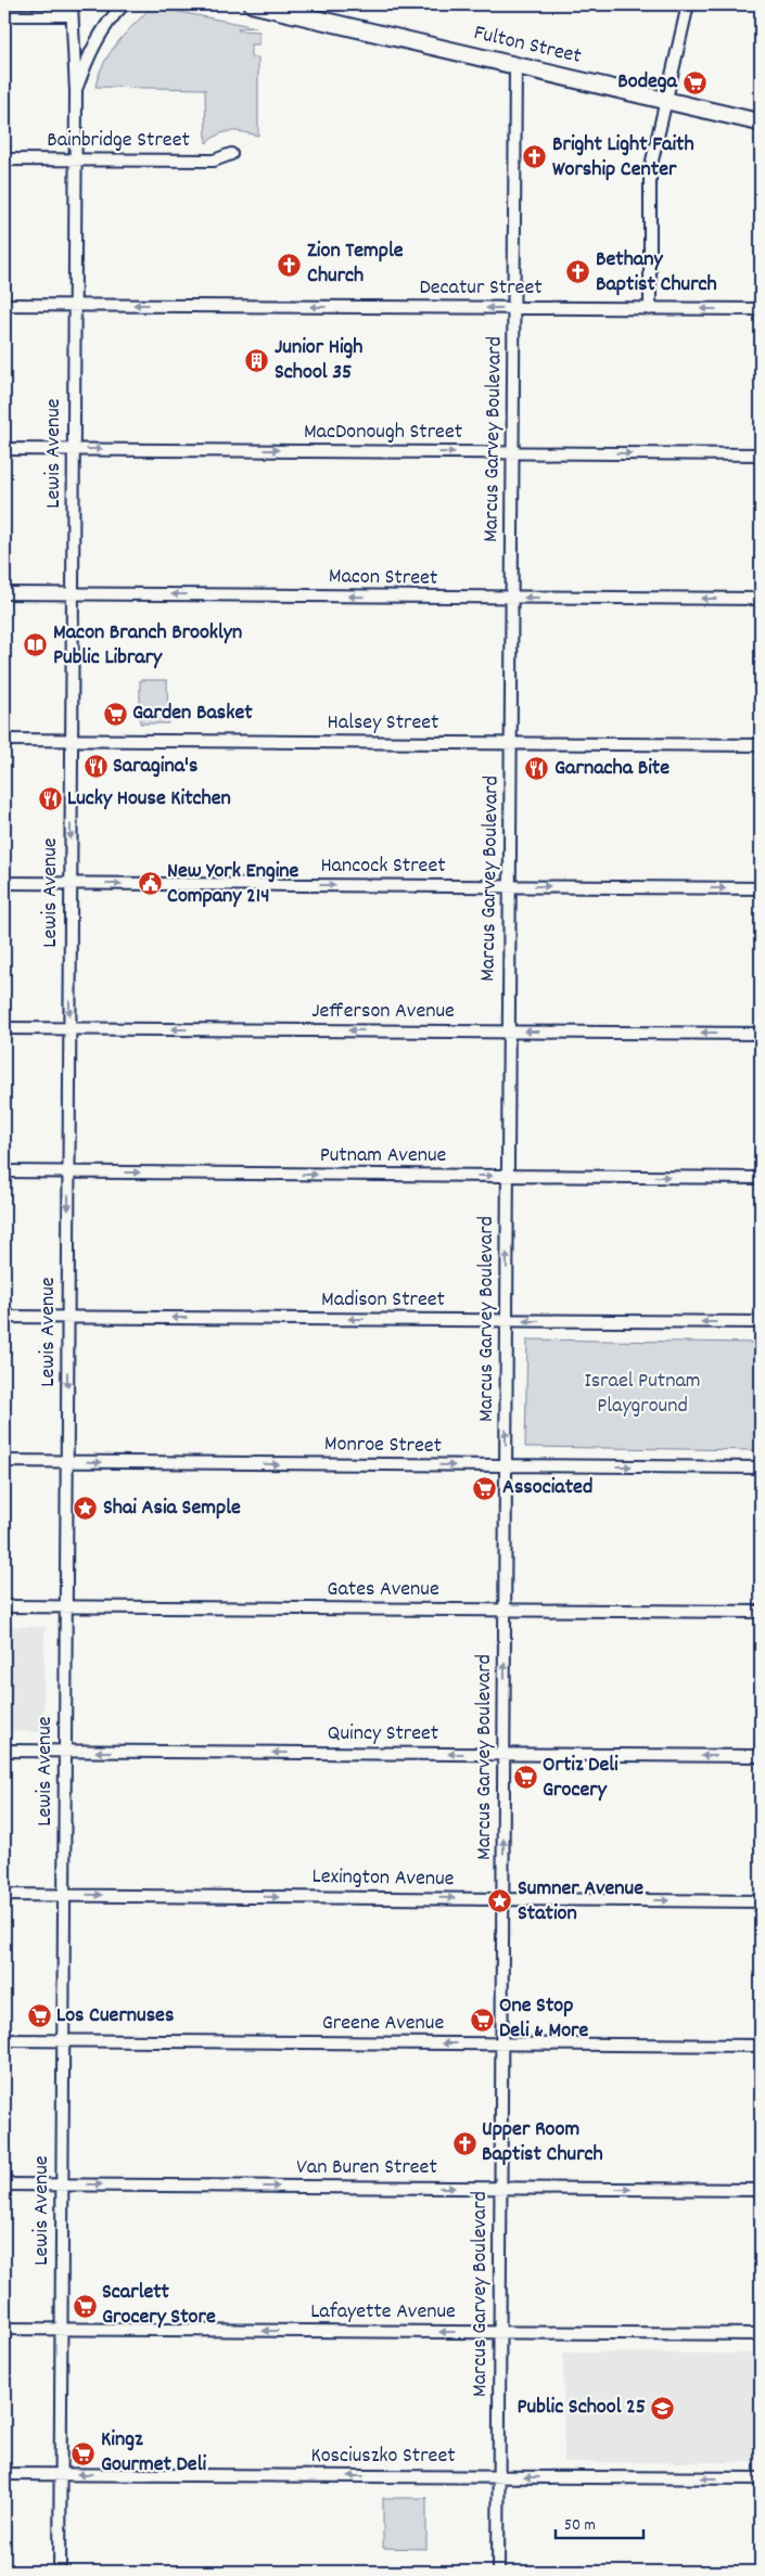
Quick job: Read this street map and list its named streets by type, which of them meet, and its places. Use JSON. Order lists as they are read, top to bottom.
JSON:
{
  "streets": {
    "main road": ["Fulton Street"],
    "street": [
      "Bainbridge Street",
      "Decatur Street",
      "MacDonough Street",
      "Marcus Garvey Boulevard",
      "Lewis Avenue",
      "Macon Street",
      "Halsey Street",
      "Hancock Street",
      "Jefferson Avenue",
      "Putnam Avenue",
      "Madison Street",
      "Monroe Street",
      "Gates Avenue",
      "Quincy Street",
      "Lexington Avenue",
      "Greene Avenue",
      "Van Buren Street",
      "Lafayette Avenue",
      "Kosciuszko Street"
    ]
  },
  "crossings": [
    ["Fulton Street", "Marcus Garvey Boulevard"],
    ["Bainbridge Street", "Lewis Avenue"],
    ["Decatur Street", "Marcus Garvey Boulevard"],
    ["Decatur Street", "Lewis Avenue"],
    ["MacDonough Street", "Marcus Garvey Boulevard"],
    ["MacDonough Street", "Lewis Avenue"],
    ["Marcus Garvey Boulevard", "Macon Street"],
    ["Marcus Garvey Boulevard", "Halsey Street"],
    ["Marcus Garvey Boulevard", "Hancock Street"],
    ["Marcus Garvey Boulevard", "Jefferson Avenue"],
    ["Marcus Garvey Boulevard", "Putnam Avenue"],
    ["Marcus Garvey Boulevard", "Madison Street"],
    ["Marcus Garvey Boulevard", "Monroe Street"],
    ["Marcus Garvey Boulevard", "Gates Avenue"],
    ["Marcus Garvey Boulevard", "Quincy Street"],
    ["Marcus Garvey Boulevard", "Lexington Avenue"],
    ["Marcus Garvey Boulevard", "Greene Avenue"],
    ["Marcus Garvey Boulevard", "Van Buren Street"],
    ["Marcus Garvey Boulevard", "Lafayette Avenue"],
    ["Marcus Garvey Boulevard", "Kosciuszko Street"],
    ["Lewis Avenue", "Macon Street"],
    ["Lewis Avenue", "Halsey Street"],
    ["Lewis Avenue", "Hancock Street"],
    ["Lewis Avenue", "Jefferson Avenue"],
    ["Lewis Avenue", "Putnam Avenue"],
    ["Lewis Avenue", "Madison Street"],
    ["Lewis Avenue", "Monroe Street"],
    ["Lewis Avenue", "Gates Avenue"],
    ["Lewis Avenue", "Quincy Street"],
    ["Lewis Avenue", "Lexington Avenue"],
    ["Lewis Avenue", "Greene Avenue"],
    ["Lewis Avenue", "Van Buren Street"],
    ["Lewis Avenue", "Lafayette Avenue"],
    ["Lewis Avenue", "Kosciuszko Street"]
  ],
  "one_way": [
    "Decatur Street",
    "MacDonough Street",
    "Macon Street",
    "Hancock Street",
    "Jefferson Avenue",
    "Putnam Avenue",
    "Madison Street",
    "Monroe Street",
    "Quincy Street",
    "Lexington Avenue",
    "Greene Avenue",
    "Van Buren Street",
    "Lafayette Avenue",
    "Kosciuszko Street"
  ],
  "parks": ["Israel Putnam Playground"],
  "places": {
    "supermarket": [
      "Bodega",
      "Garden Basket",
      "Associated",
      "Ortiz Deli Grocery",
      "Los Cuernuses",
      "One Stop Deli & More",
      "Scarlett Grocery Store",
      "Kingz Gourmet Deli"
    ],
    "church": [
      "Bright Light Faith Worship Center",
      "Zion Temple Church",
      "Bethany Baptist Church",
      "Upper Room Baptist Church"
    ],
    "building": ["Junior High School 35"],
    "library": ["Macon Branch Brooklyn Public Library"],
    "restaurant": ["Saragina's", "Garnacha Bite", "Lucky House Kitchen"],
    "public building": ["New York Engine Company 214"],
    "place": ["Shai Asia Semple", "Sumner Avenue Station"],
    "school or university": ["Public School 25"]
  },
  "scale_bar": "50 m"
}
